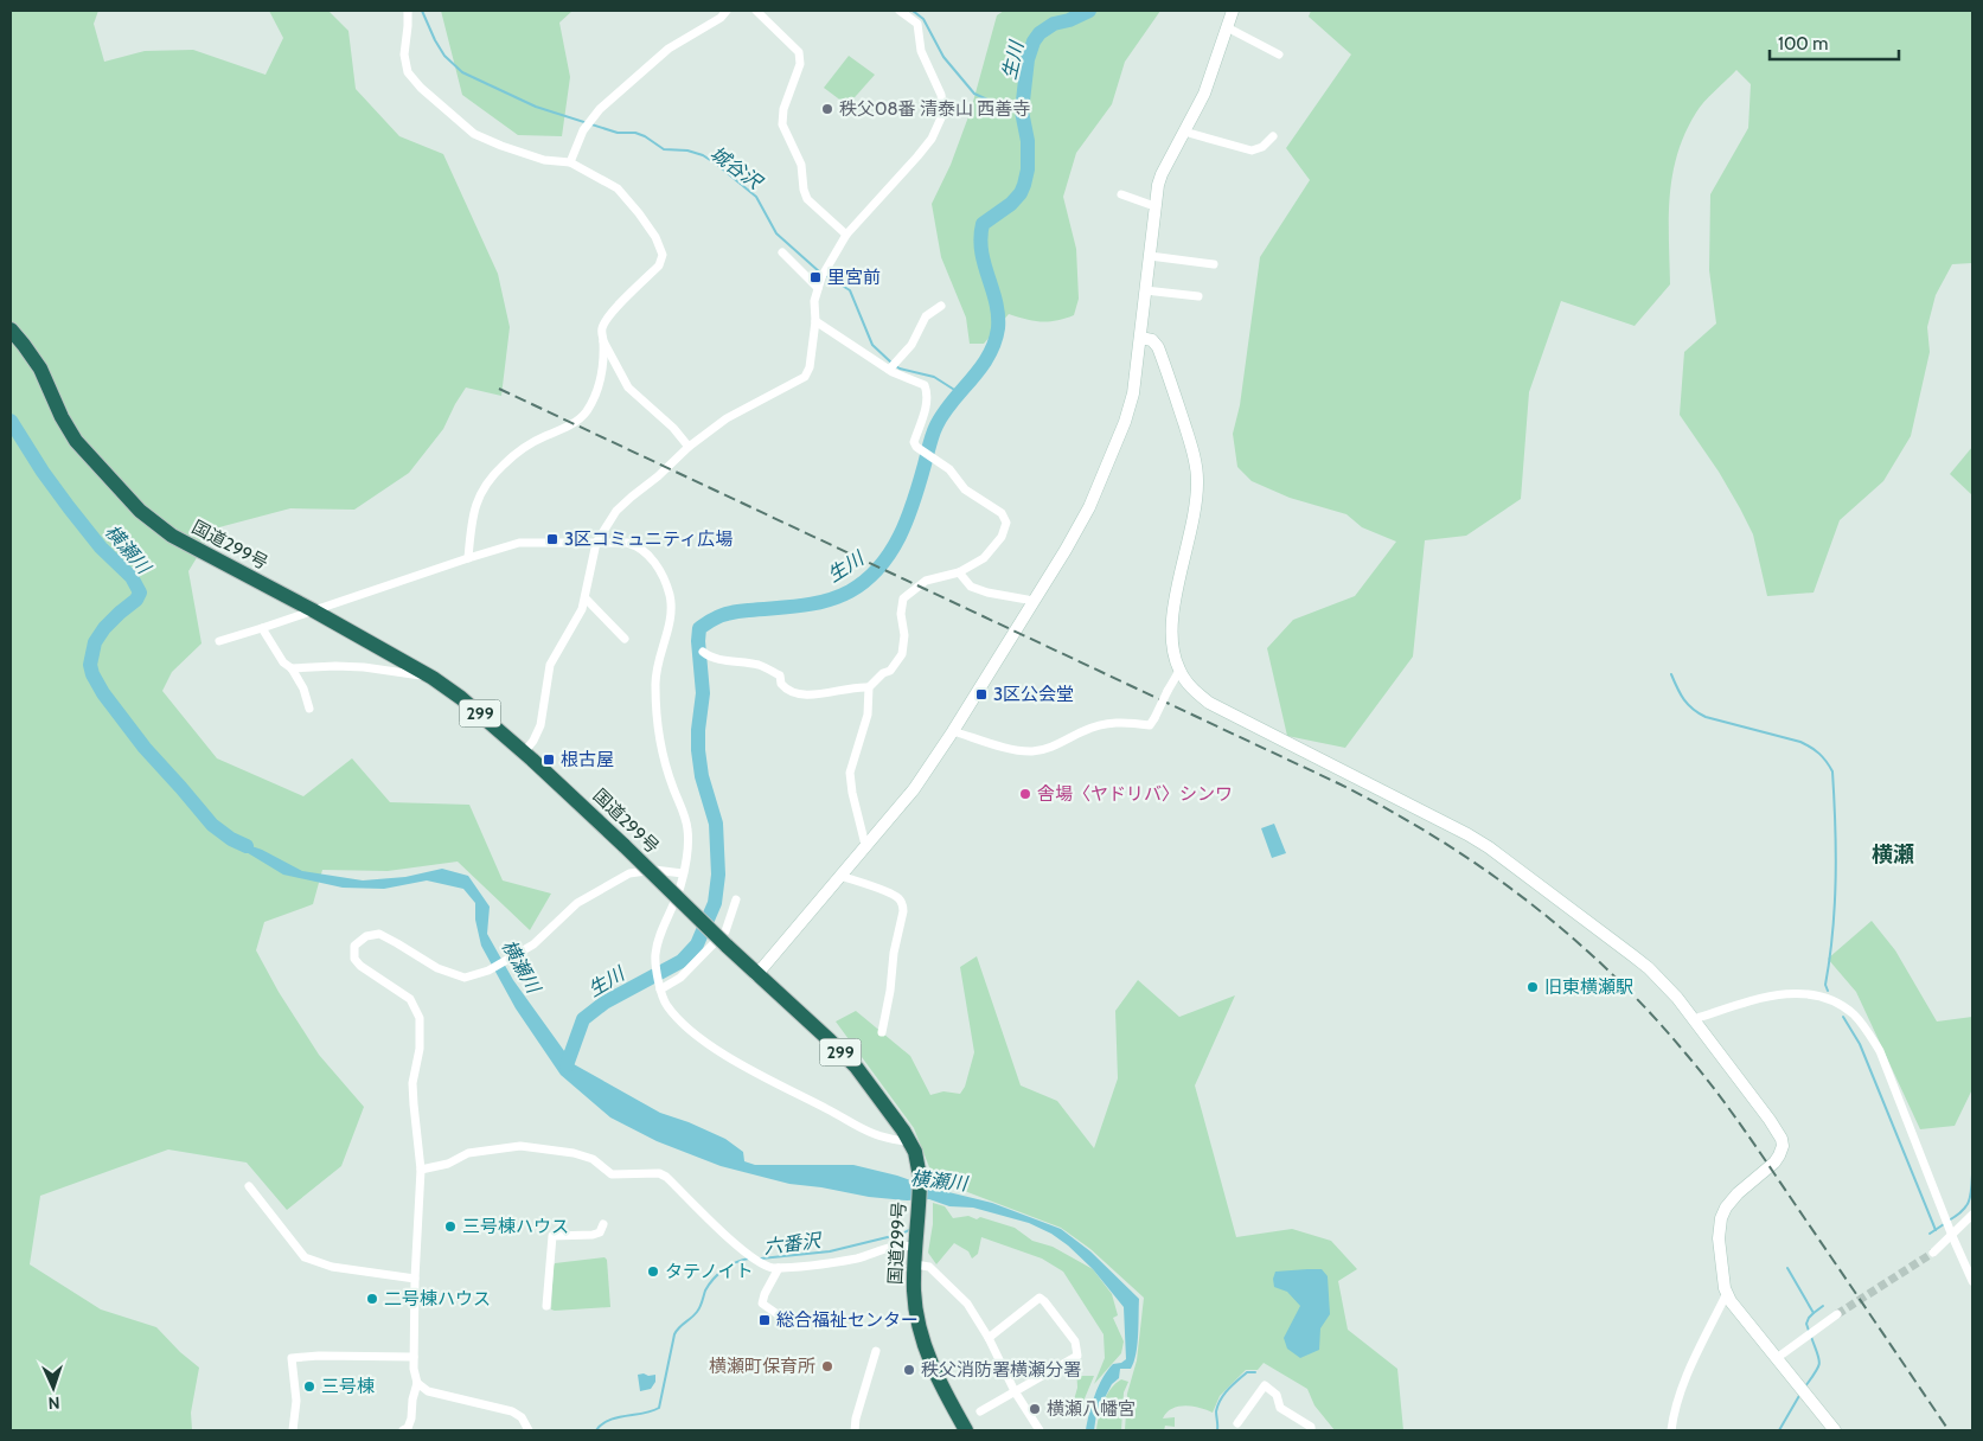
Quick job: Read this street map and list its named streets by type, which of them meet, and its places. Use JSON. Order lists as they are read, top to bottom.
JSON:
{
  "streets": {
    "highway": ["国道299号", "299"]
  },
  "districts": ["横瀬"],
  "water": [
    "生川",
    "城谷沢",
    "横瀬川",
    "六番沢"
  ],
  "places": {
    "other": [
      "秩父08番 清泰山 西善寺",
      "舎場〈ヤドリバ〉シンワ",
      "旧東横瀬駅",
      "三号棟ハウス",
      "タテノイト",
      "二号棟ハウス",
      "横瀬町保育所",
      "秩父消防署横瀬分署",
      "三号棟",
      "横瀬八幡宮"
    ],
    "transit": [
      "里宮前",
      "3区コミュニティ広場",
      "3区公会堂",
      "根古屋",
      "総合福祉センター"
    ]
  },
  "scale_bar": "100 m",
  "north": "bottom"
}
